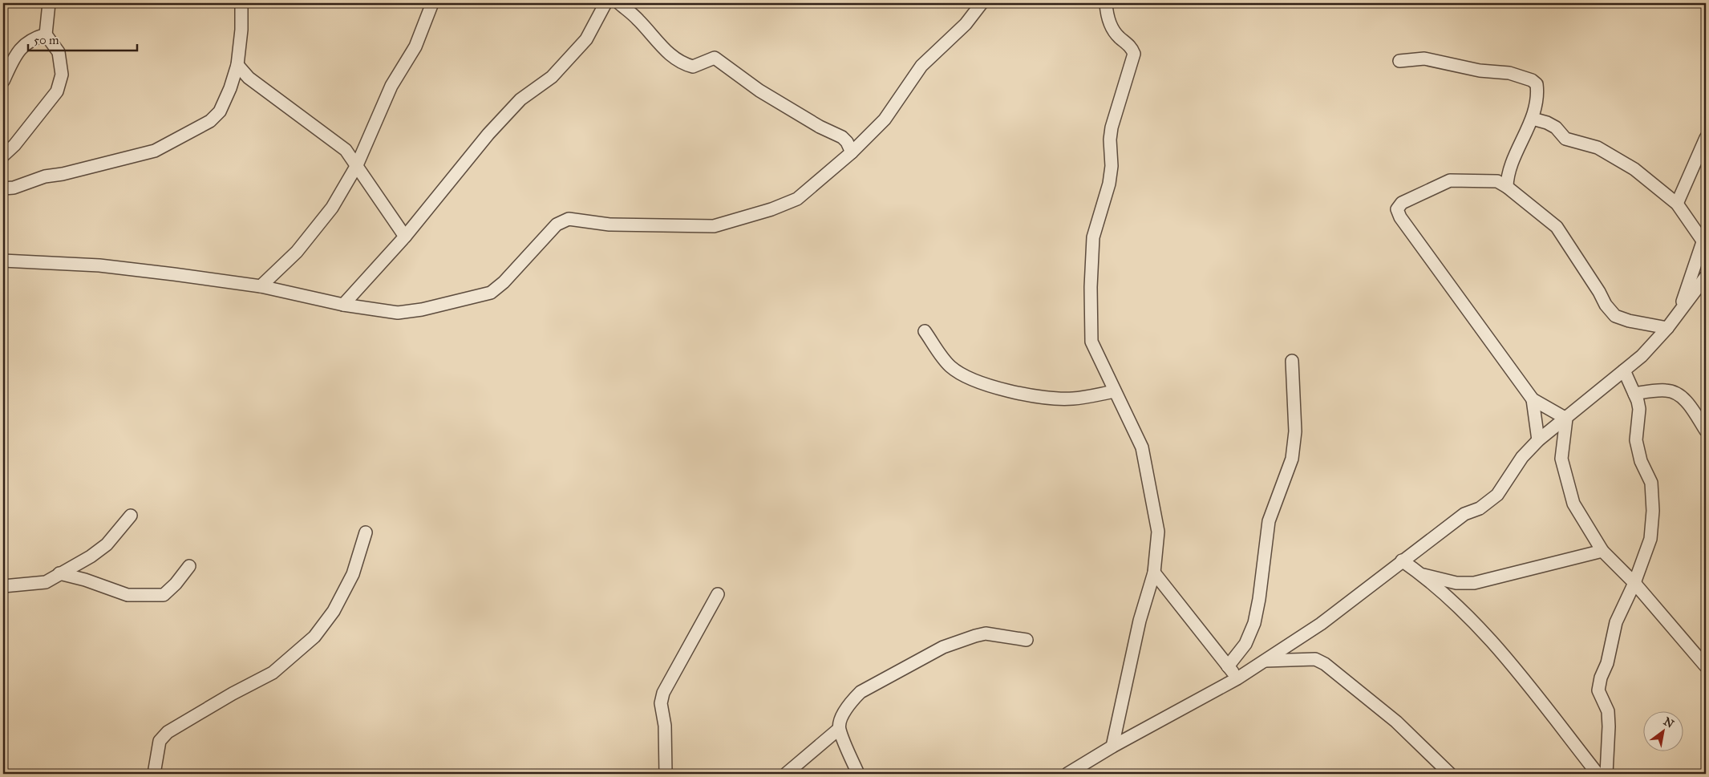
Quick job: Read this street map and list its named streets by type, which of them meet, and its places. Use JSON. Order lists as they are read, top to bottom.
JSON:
{
  "scale_bar": "50 m",
  "north": "top right"
}
